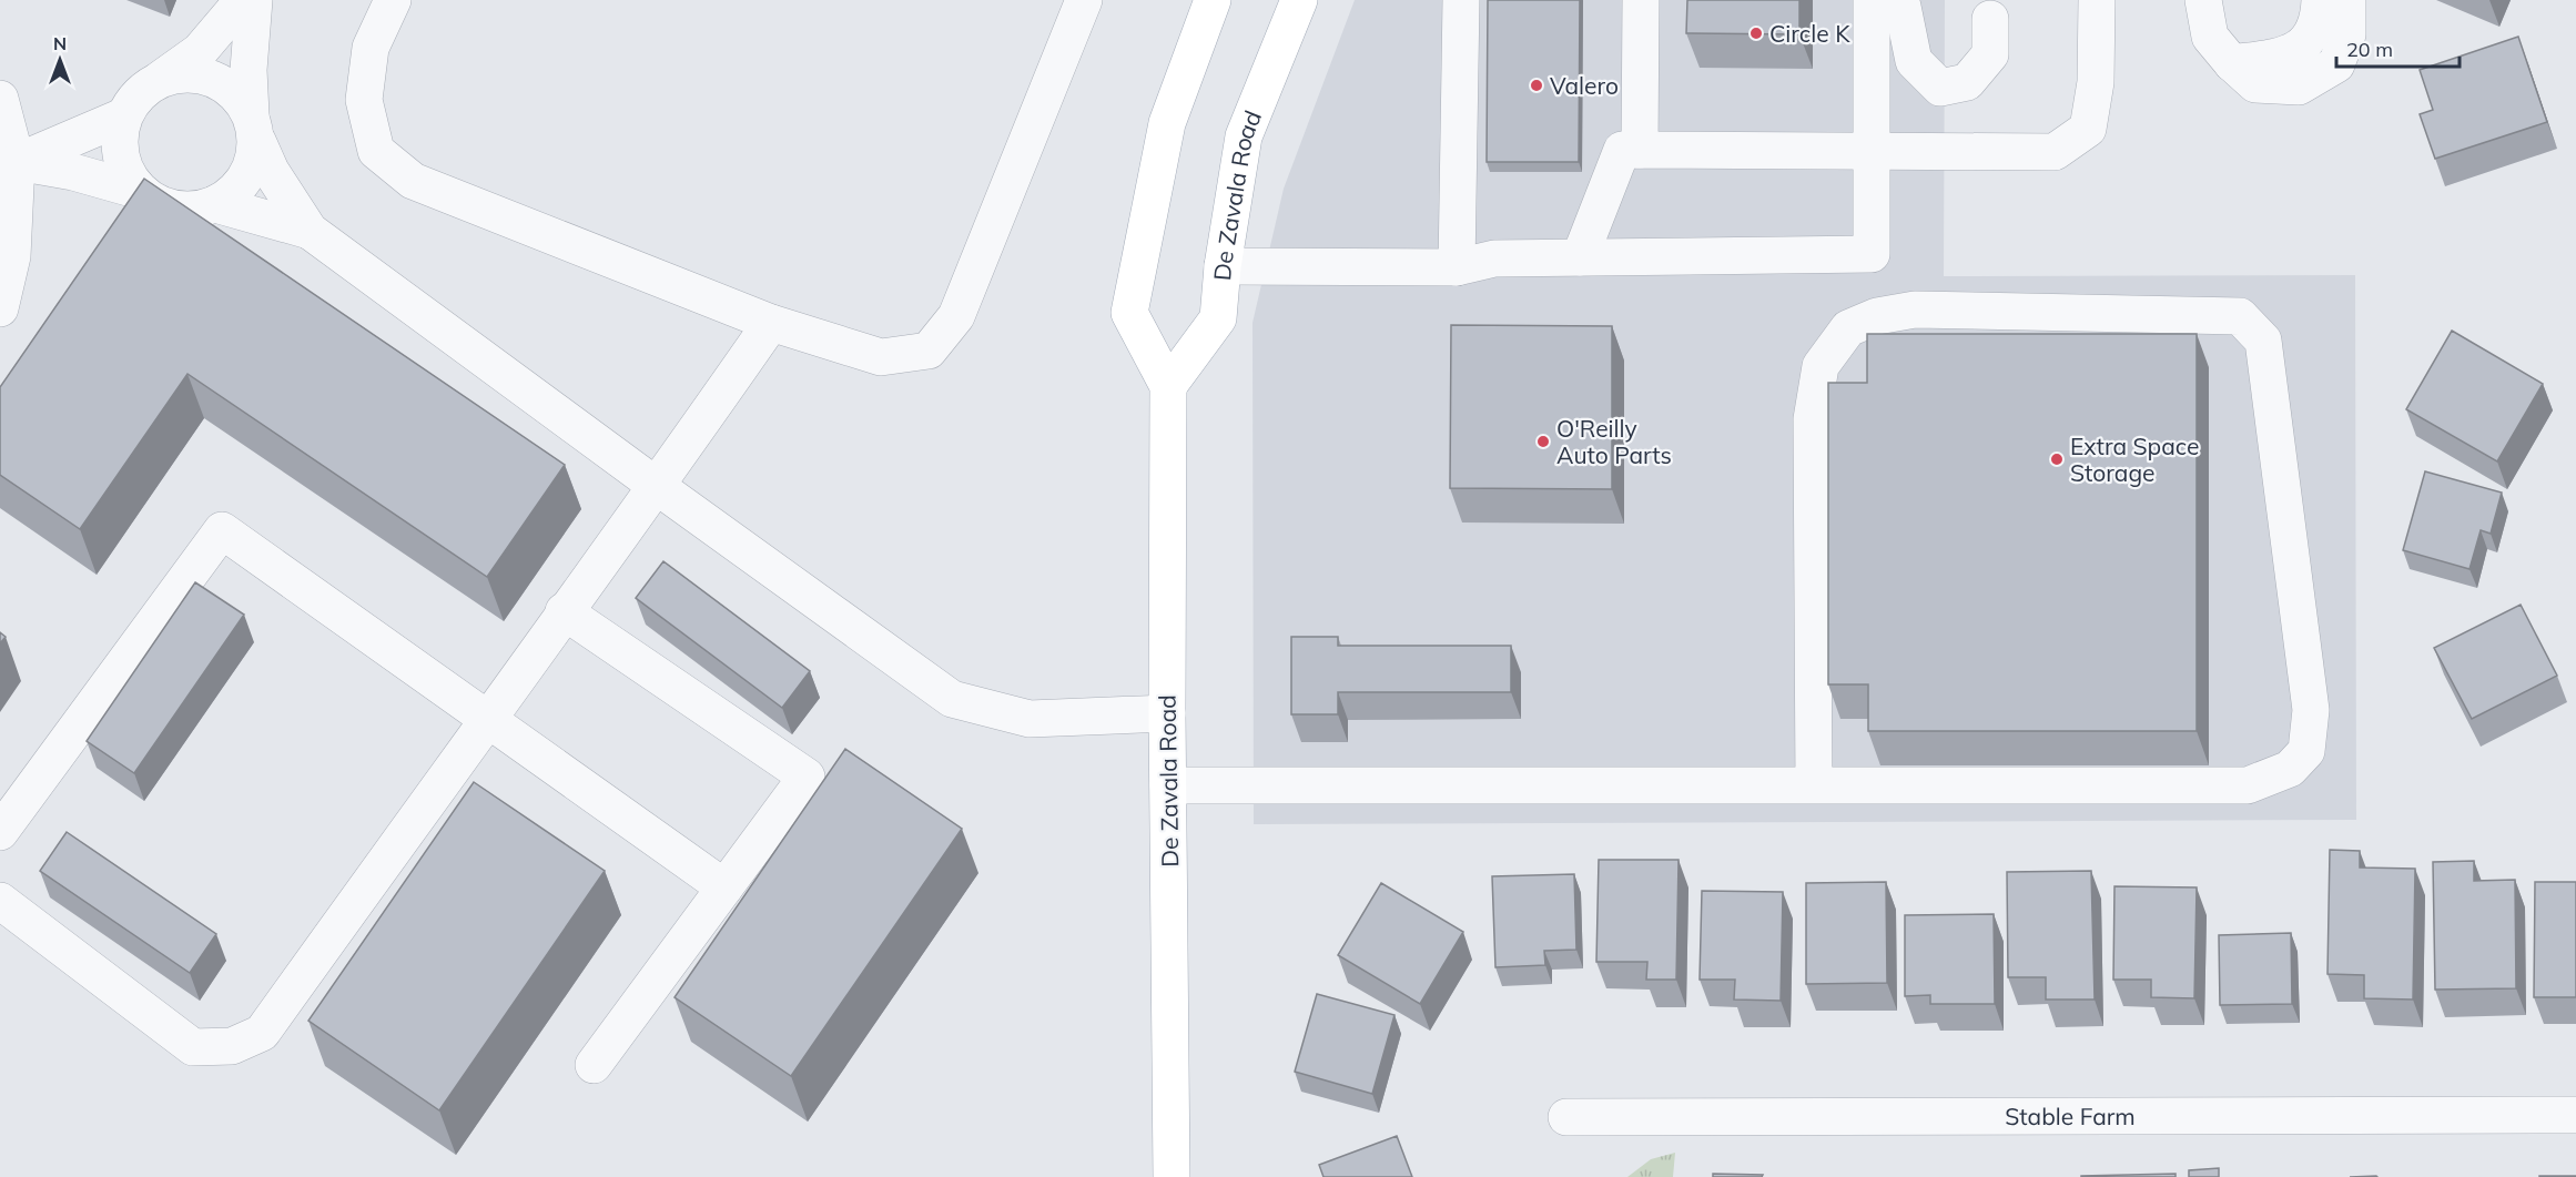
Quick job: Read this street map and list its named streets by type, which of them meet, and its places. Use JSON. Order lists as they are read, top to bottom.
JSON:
{
  "streets": {
    "main road": ["De Zavala Road"],
    "street": ["Stable Farm"]
  },
  "places": [
    "Circle K",
    "Valero",
    "O'Reilly Auto Parts",
    "Extra Space Storage"
  ],
  "scale_bar": "20 m",
  "north": "top"
}
